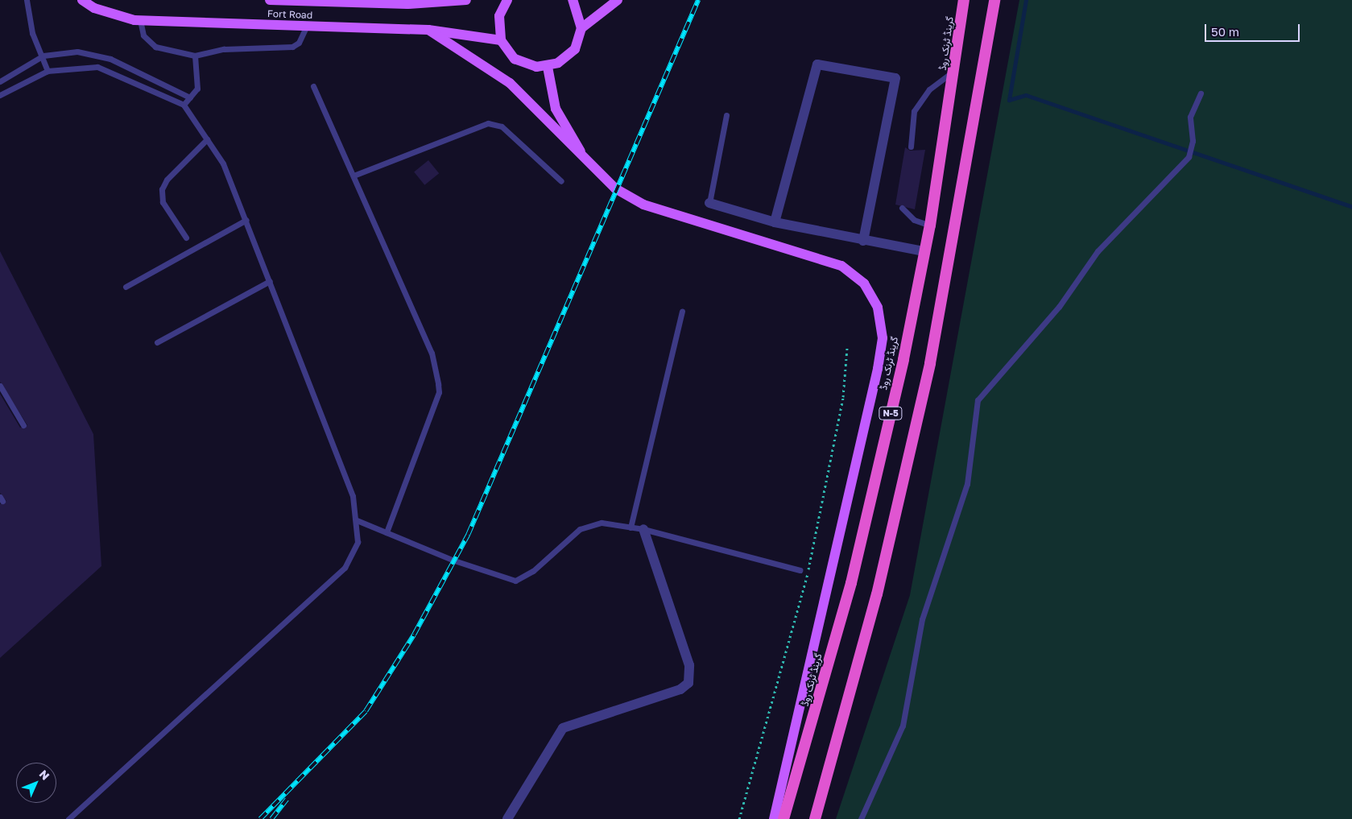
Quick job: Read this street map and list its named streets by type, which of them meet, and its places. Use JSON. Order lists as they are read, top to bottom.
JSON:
{
  "streets": {
    "highway": ["گرینڈ ٹرنک روڈ", "N-5"],
    "main road": ["Fort Road"]
  },
  "scale_bar": "50 m",
  "north": "top right"
}
